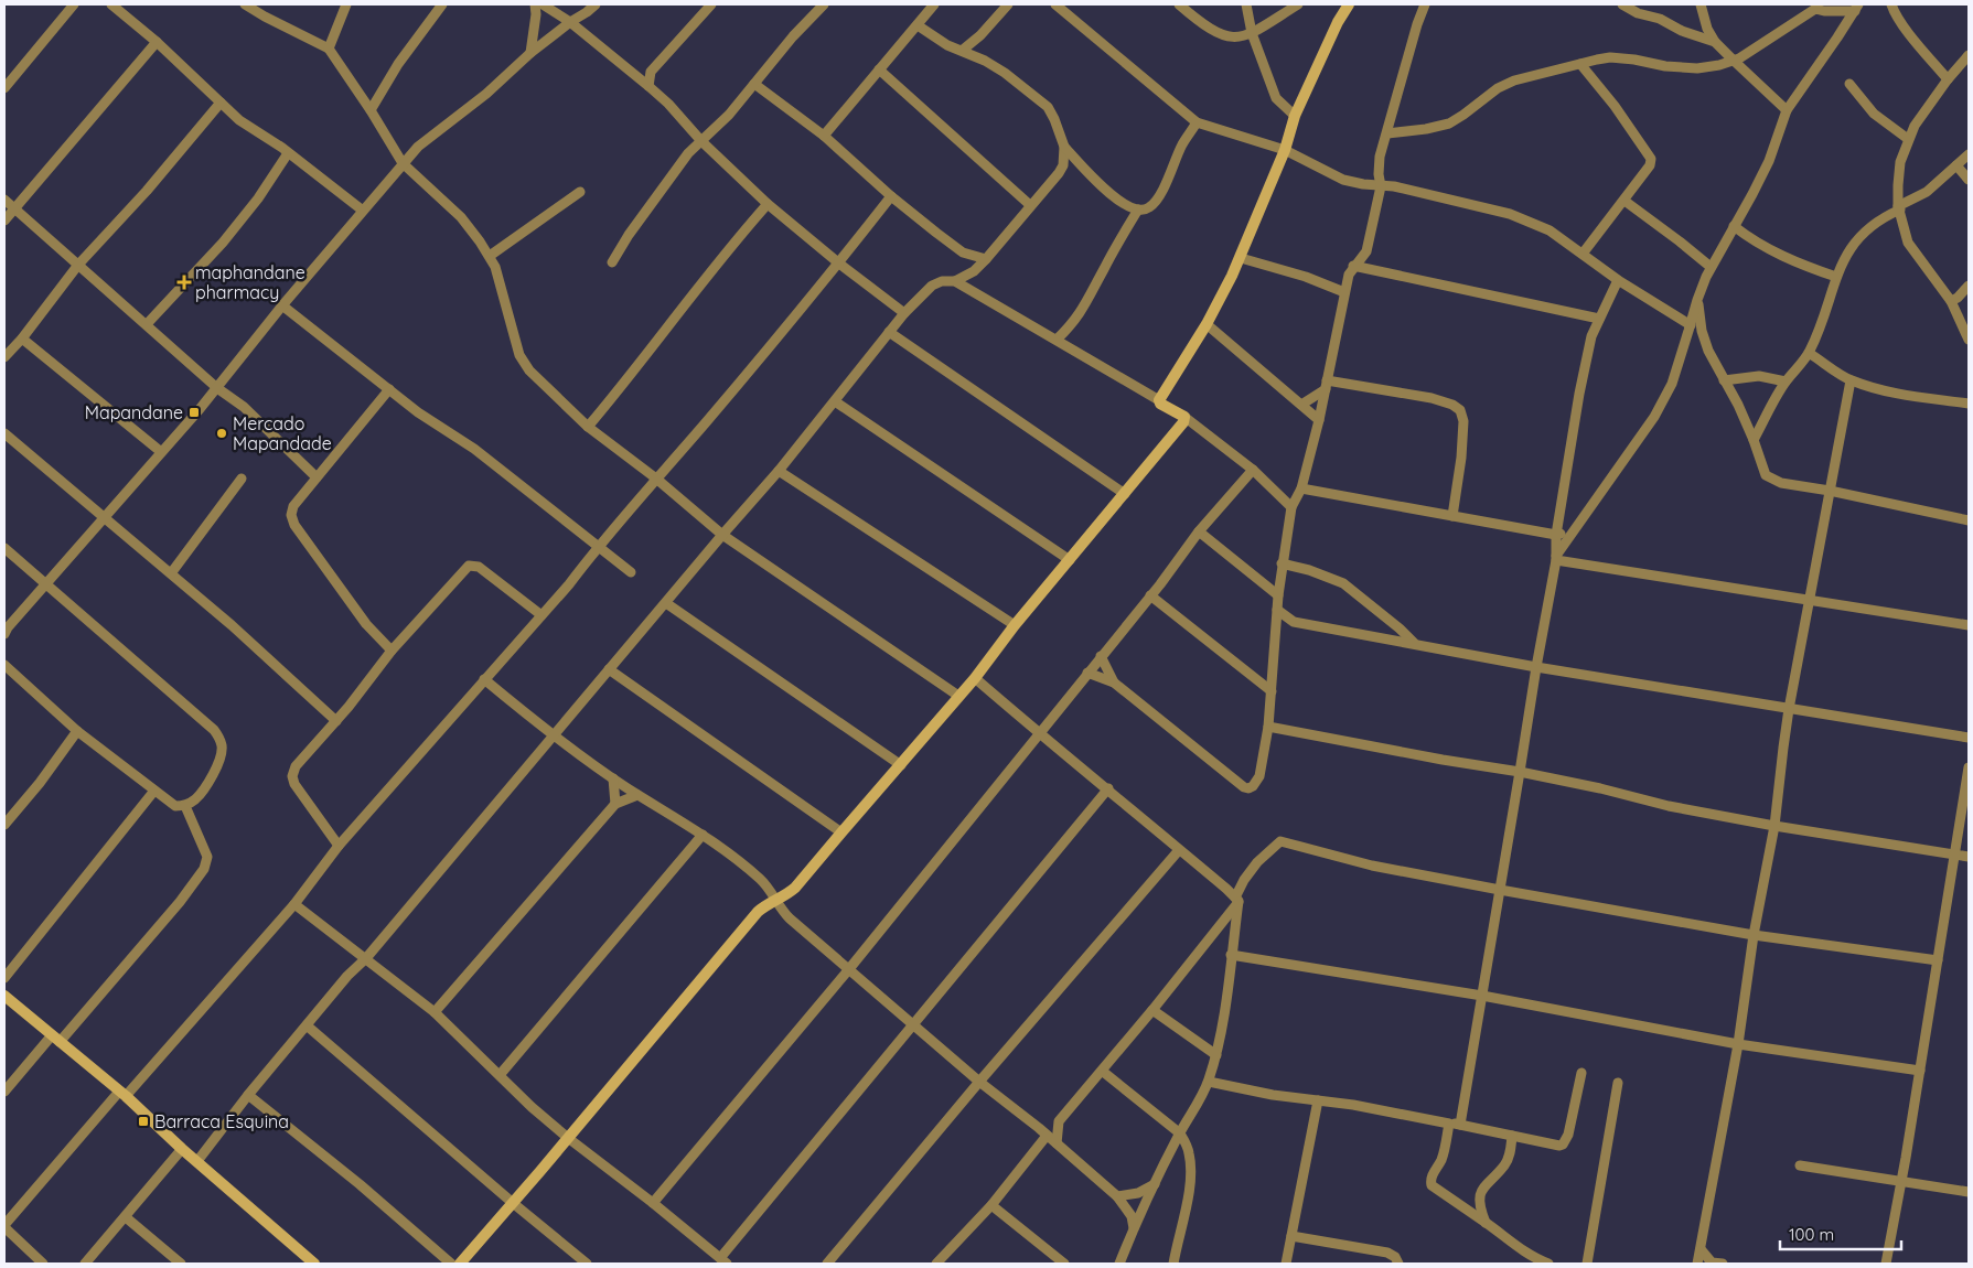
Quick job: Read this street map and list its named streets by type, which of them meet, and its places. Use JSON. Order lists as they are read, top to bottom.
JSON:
{
  "places": {
    "health": ["maphandane pharmacy"],
    "transit": ["Mapandane", "Barraca Esquina"],
    "other": ["Mercado Mapandade"]
  },
  "scale_bar": "100 m"
}
